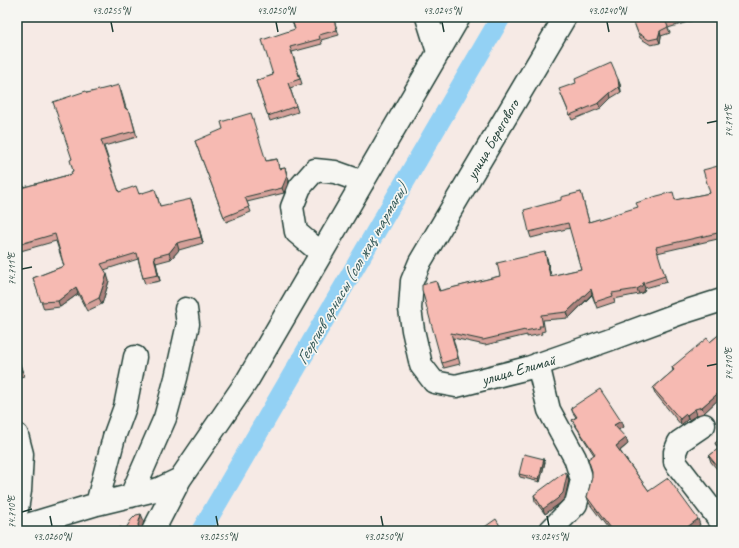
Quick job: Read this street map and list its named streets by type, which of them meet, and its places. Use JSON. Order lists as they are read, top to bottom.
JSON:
{
  "streets": {
    "street": ["улица Берегового", "улица Елимай"]
  },
  "crossings": [
    ["улица Берегового", "улица Елимай"]
  ],
  "water": ["Георгиев арнасы (сол жақ тармағы)"],
  "coordinates": [
    "43.0255°N",
    "43.0250°N",
    "43.0245°N",
    "43.0240°N",
    "74.711°E",
    "74.710°E",
    "43.0260°N"
  ]
}
